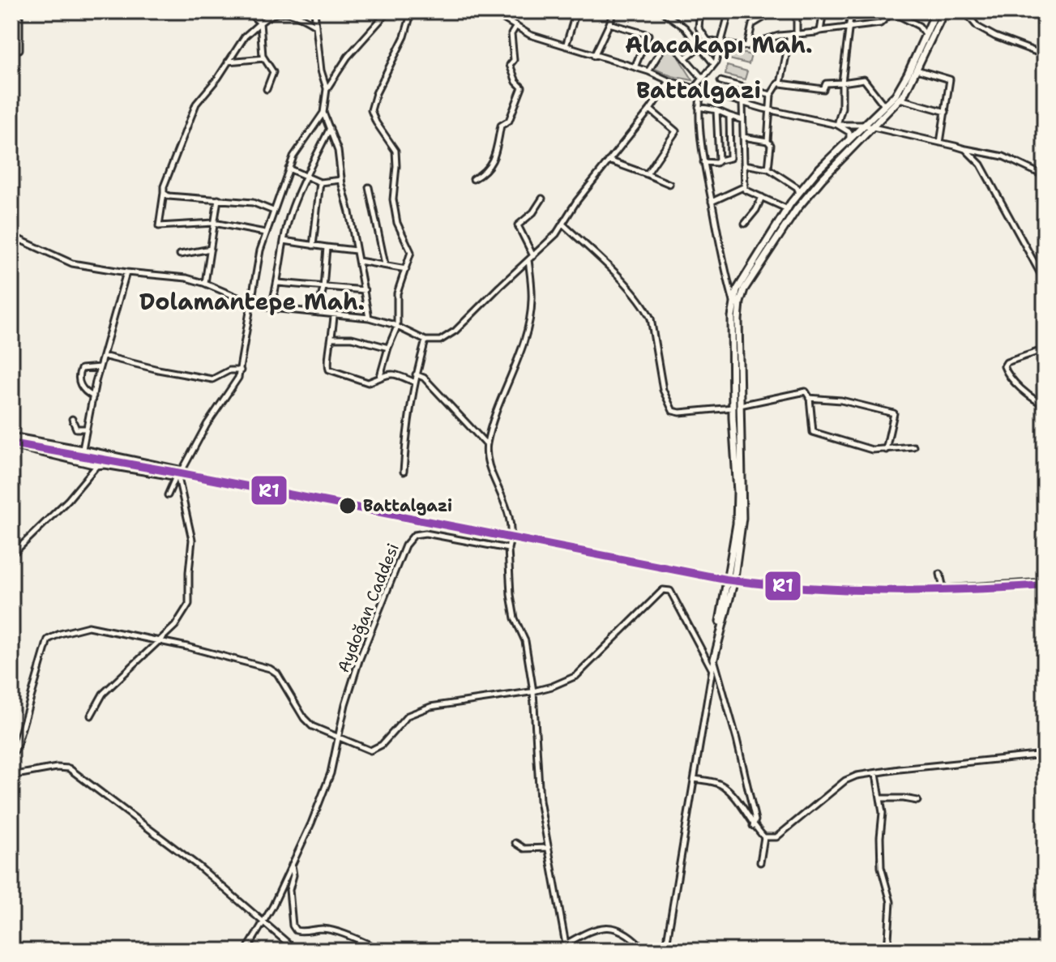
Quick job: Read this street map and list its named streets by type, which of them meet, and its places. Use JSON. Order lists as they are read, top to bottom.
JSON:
{
  "streets": {
    "street": ["Aydoğan Caddesi"]
  },
  "districts": ["Alacakapı Mah.", "Battalgazi", "Dolamantepe Mah."],
  "places": ["Battalgazi"],
  "lines": ["transit line R1"]
}
